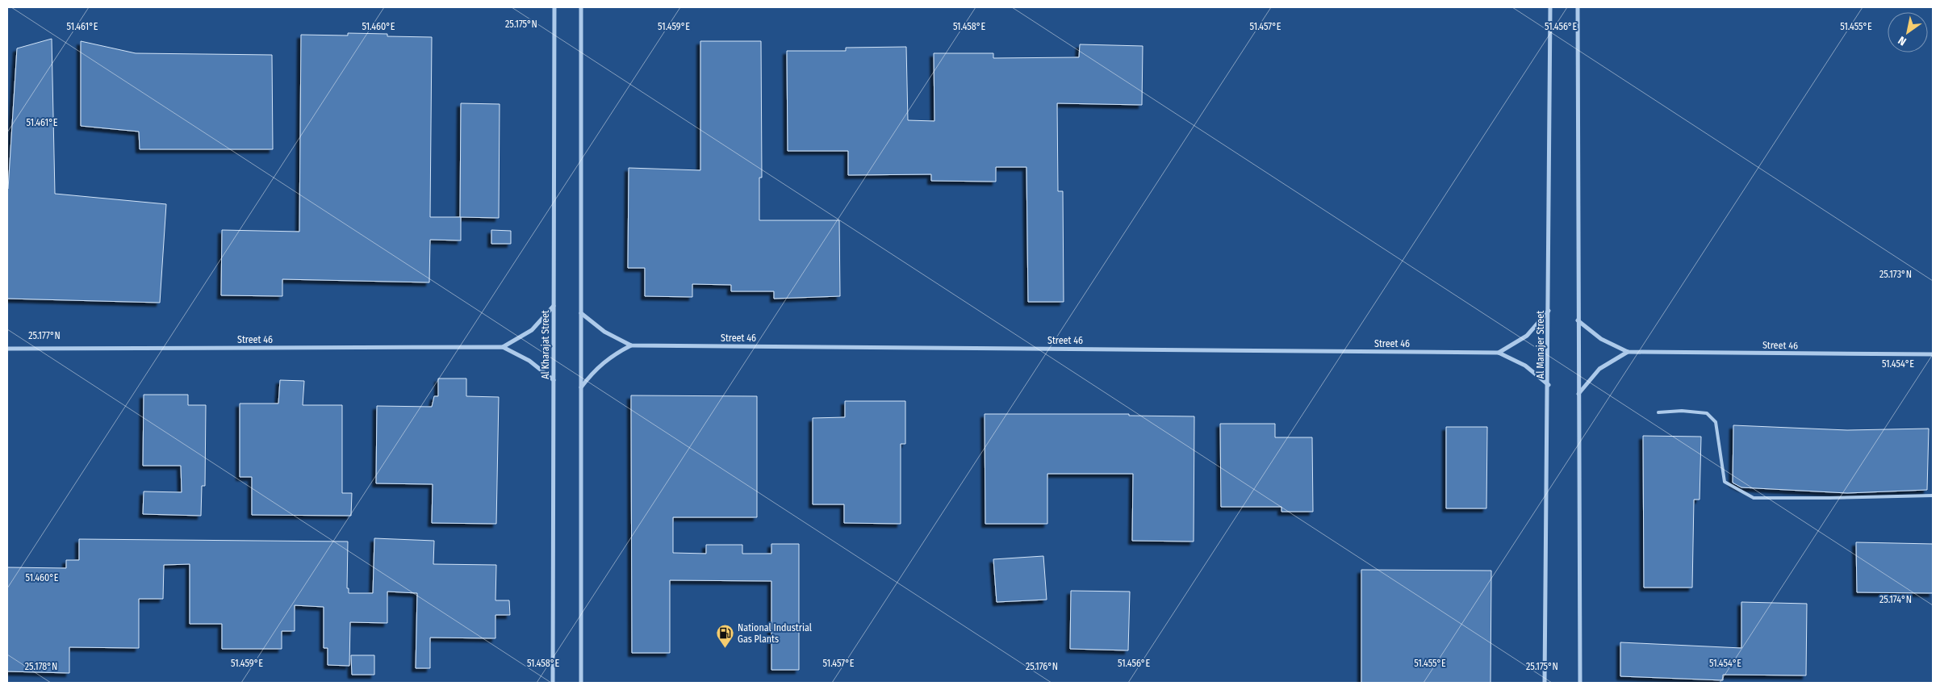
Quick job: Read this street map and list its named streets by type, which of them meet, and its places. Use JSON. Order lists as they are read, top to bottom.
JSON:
{
  "streets": {
    "street": ["Street 46", "Al Kharajat Street", "Al Manajer Street"]
  },
  "crossings": [
    ["Street 46", "Al Kharajat Street"],
    ["Street 46", "Al Manajer Street"]
  ],
  "places": {
    "fuel station": ["National Industrial Gas Plants"]
  },
  "north": "bottom left",
  "coordinates": [
    "25.175°N",
    "51.458°E",
    "51.457°E",
    "51.456°E",
    "51.455°E",
    "51.461°E",
    "51.460°E",
    "51.459°E",
    "25.173°N",
    "25.177°N",
    "51.454°E",
    "25.174°N",
    "25.178°N",
    "25.176°N"
  ]
}
